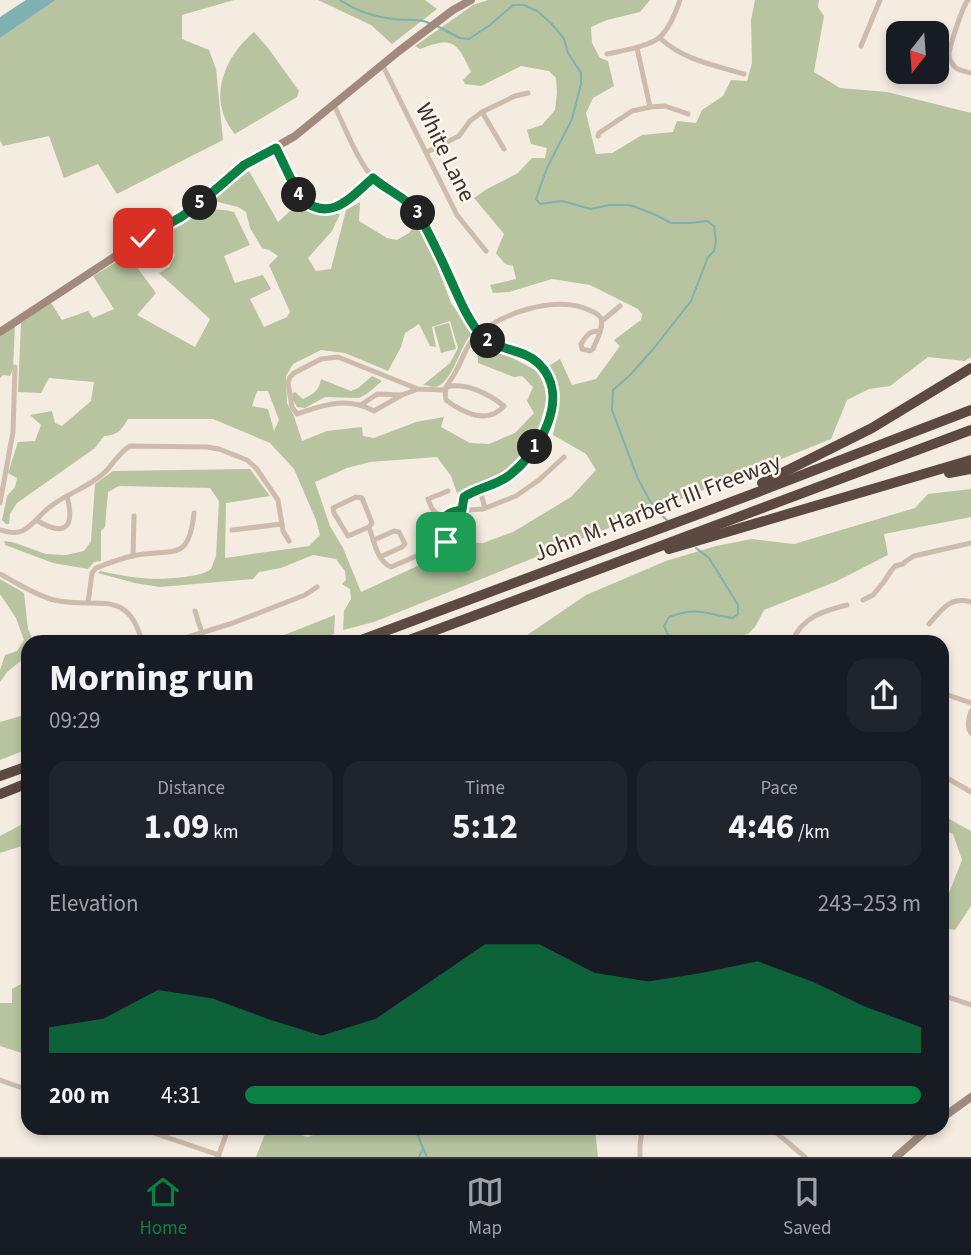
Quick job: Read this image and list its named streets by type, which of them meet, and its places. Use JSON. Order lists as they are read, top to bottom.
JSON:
{
  "streets": {
    "highway": ["John M. Harbert III Freeway"],
    "street": ["White Lane"]
  },
  "north": "bottom",
  "page": {
    "pins": [
      "4",
      "5",
      "3",
      "2",
      "1"
    ],
    "heading": ["Morning run", "09:29"],
    "stats": [
      ["Distance", "1.09 km"],
      ["Time", "5:12"],
      ["Pace", "4:46 /km"]
    ],
    "chart": ["Elevation", "243–253 m"],
    "list": [
      {
        "name": "200 m",
        "note": "4:31"
      }
    ],
    "tabs": ["Home", "Map", "Saved"]
  }
}
